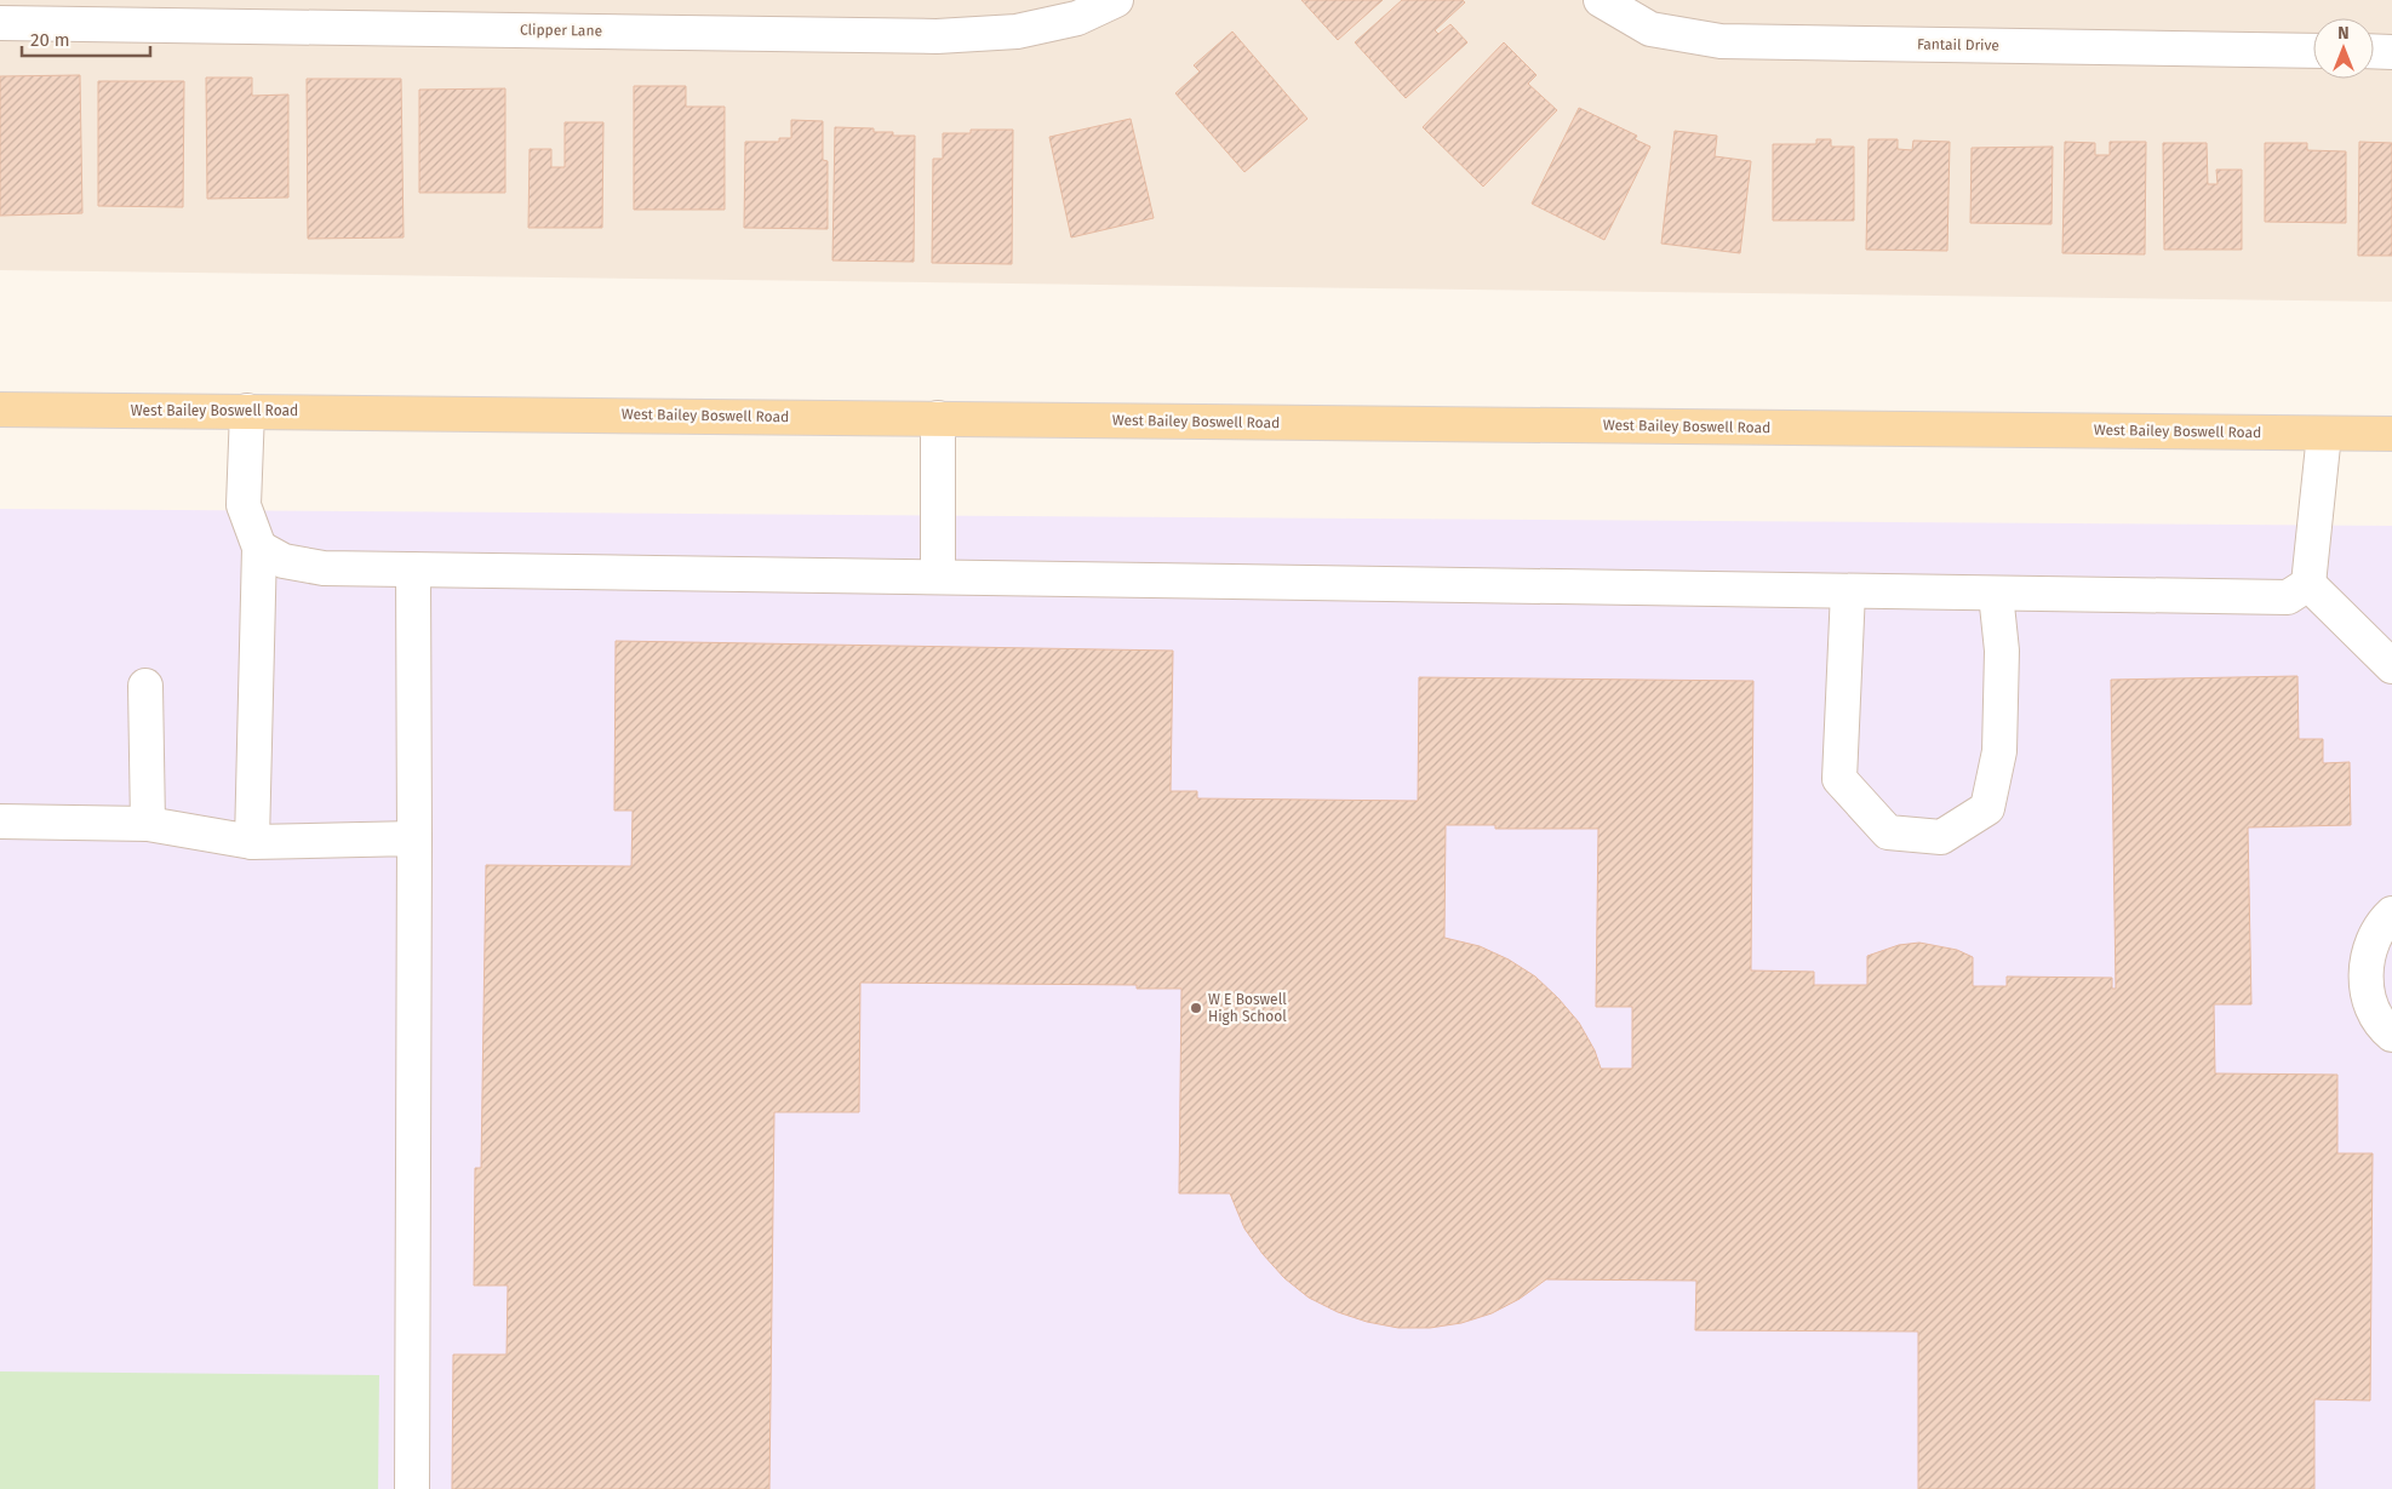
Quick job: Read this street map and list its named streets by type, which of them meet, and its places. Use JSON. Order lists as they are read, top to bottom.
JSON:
{
  "streets": {
    "main road": ["West Bailey Boswell Road"],
    "street": ["Clipper Lane", "Fantail Drive"]
  },
  "places": ["W E Boswell High School"],
  "scale_bar": "20 m",
  "north": "top"
}
